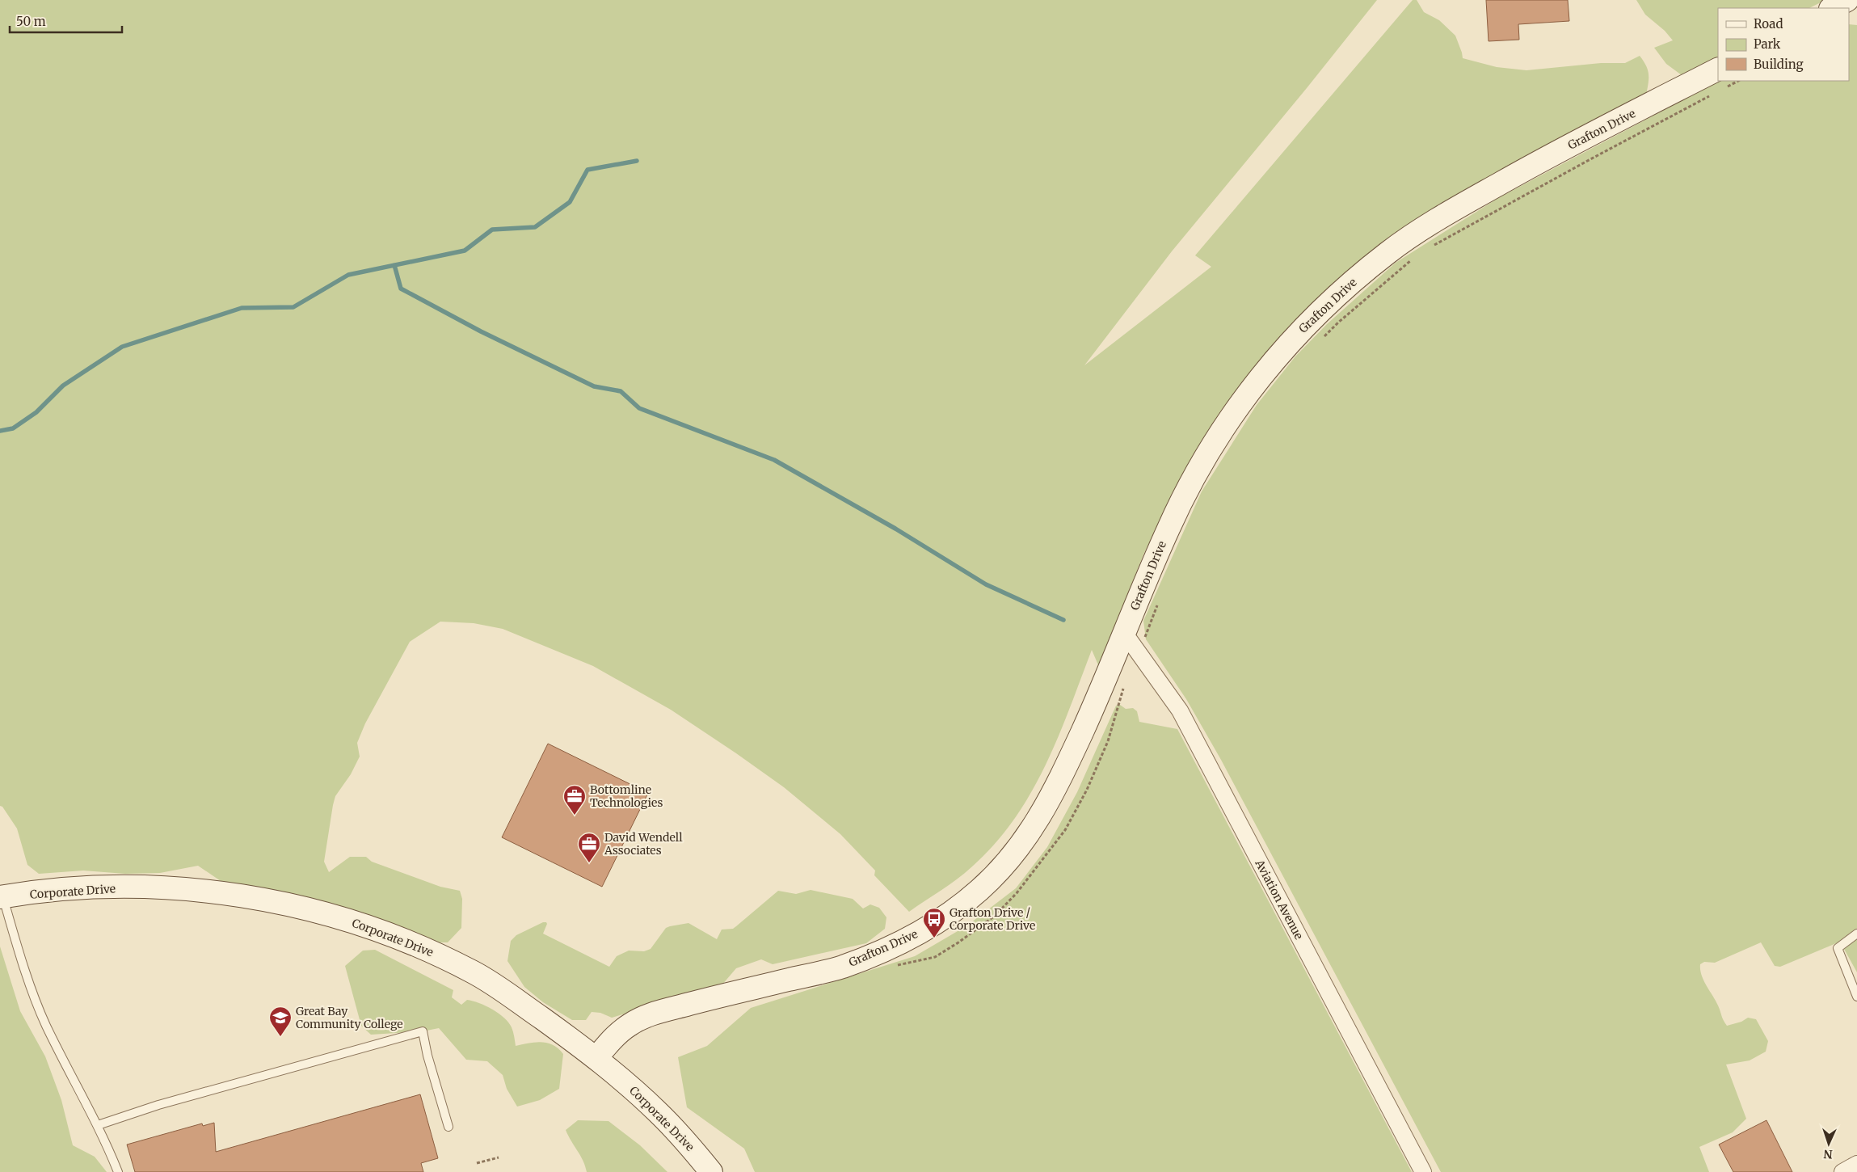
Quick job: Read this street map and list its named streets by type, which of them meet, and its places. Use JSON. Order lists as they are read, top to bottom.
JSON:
{
  "streets": {
    "street": ["Grafton Drive", "Corporate Drive", "Aviation Avenue"]
  },
  "crossings": [
    ["Grafton Drive", "Corporate Drive"],
    ["Grafton Drive", "Aviation Avenue"]
  ],
  "places": {
    "office": ["Bottomline Technologies", "David Wendell Associates"],
    "bus stop": ["Grafton Drive / Corporate Drive"],
    "school or university": ["Great Bay Community College"]
  },
  "legend": ["Road", "Park", "Building"],
  "scale_bar": "50 m",
  "north": "bottom"
}
